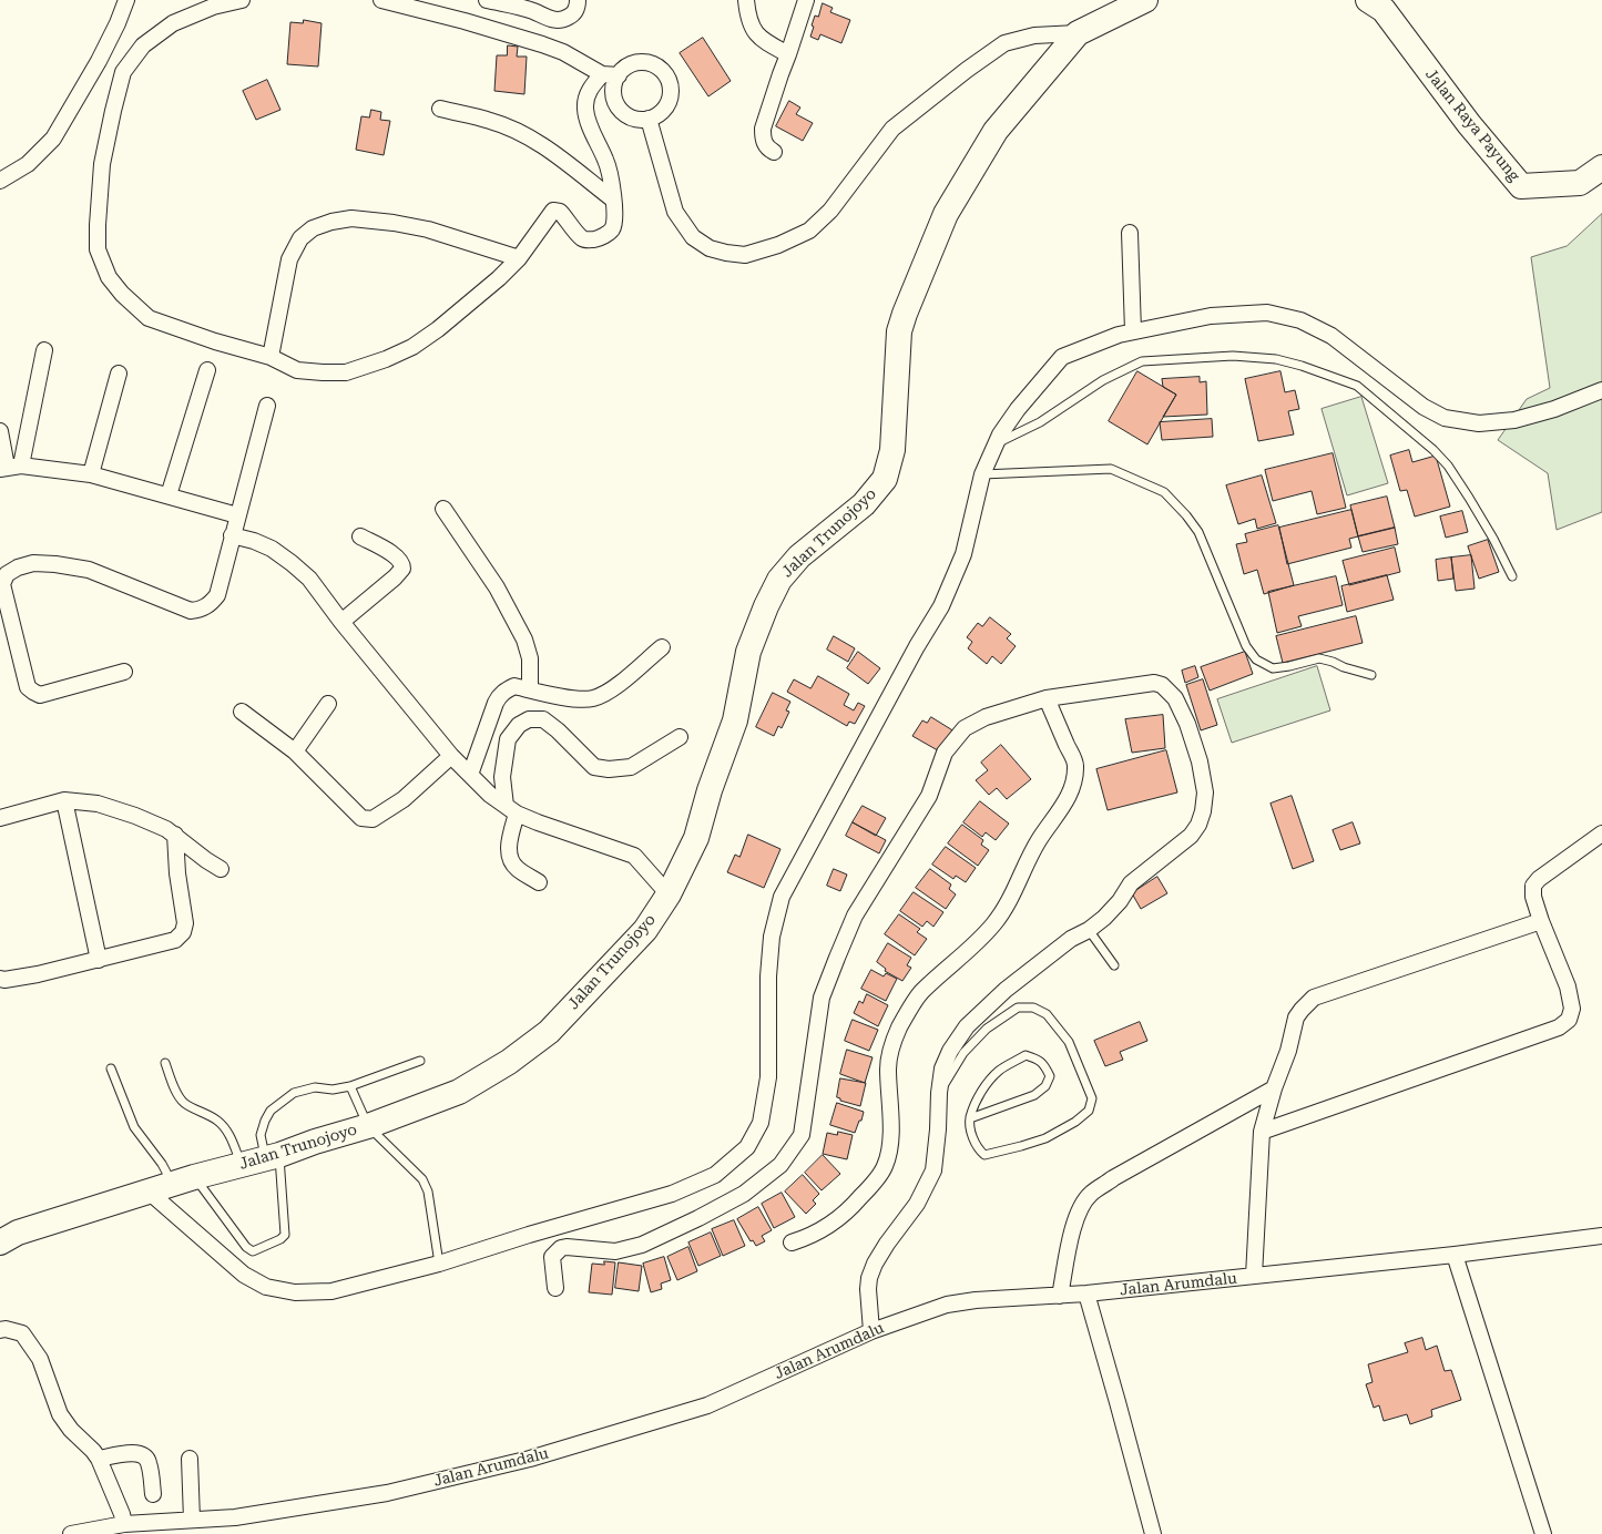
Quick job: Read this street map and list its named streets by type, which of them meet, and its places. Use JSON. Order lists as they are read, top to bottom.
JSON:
{
  "streets": {
    "main road": ["Jalan Raya Payung", "Jalan Trunojoyo"],
    "street": ["Jalan Arumdalu"]
  }
}
